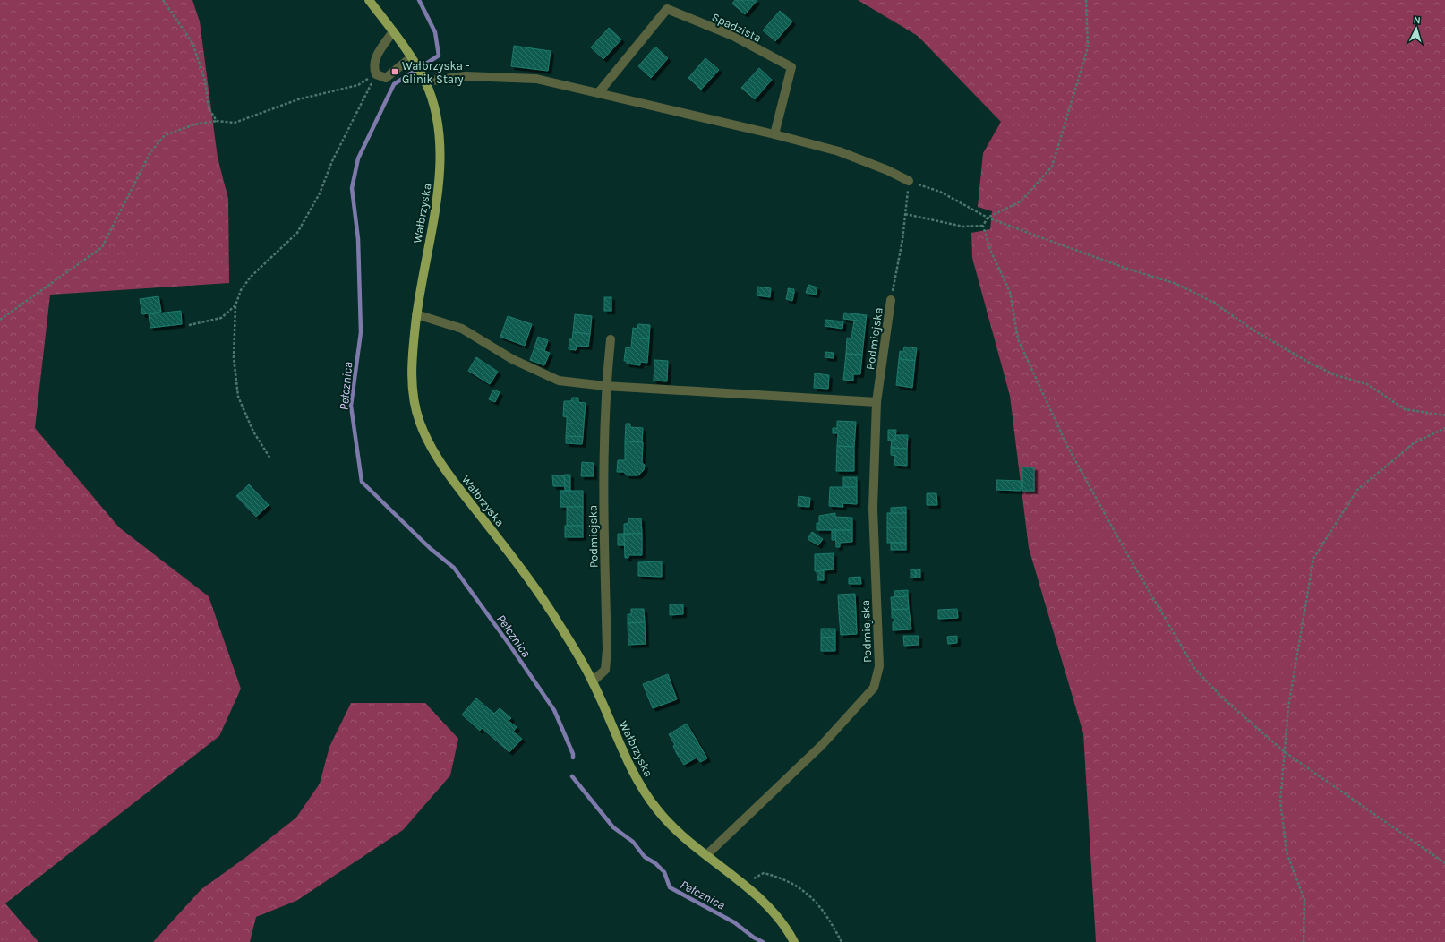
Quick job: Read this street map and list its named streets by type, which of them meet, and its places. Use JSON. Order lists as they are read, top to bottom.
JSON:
{
  "streets": {
    "main road": ["Wałbrzyska"],
    "street": ["Spadzista", "Podmiejska"]
  },
  "crossings": [
    ["Wałbrzyska", "Podmiejska"]
  ],
  "water": ["Pełcznica"],
  "places": {
    "transit": ["Wałbrzyska - Glinik Stary"]
  },
  "north": "top"
}
